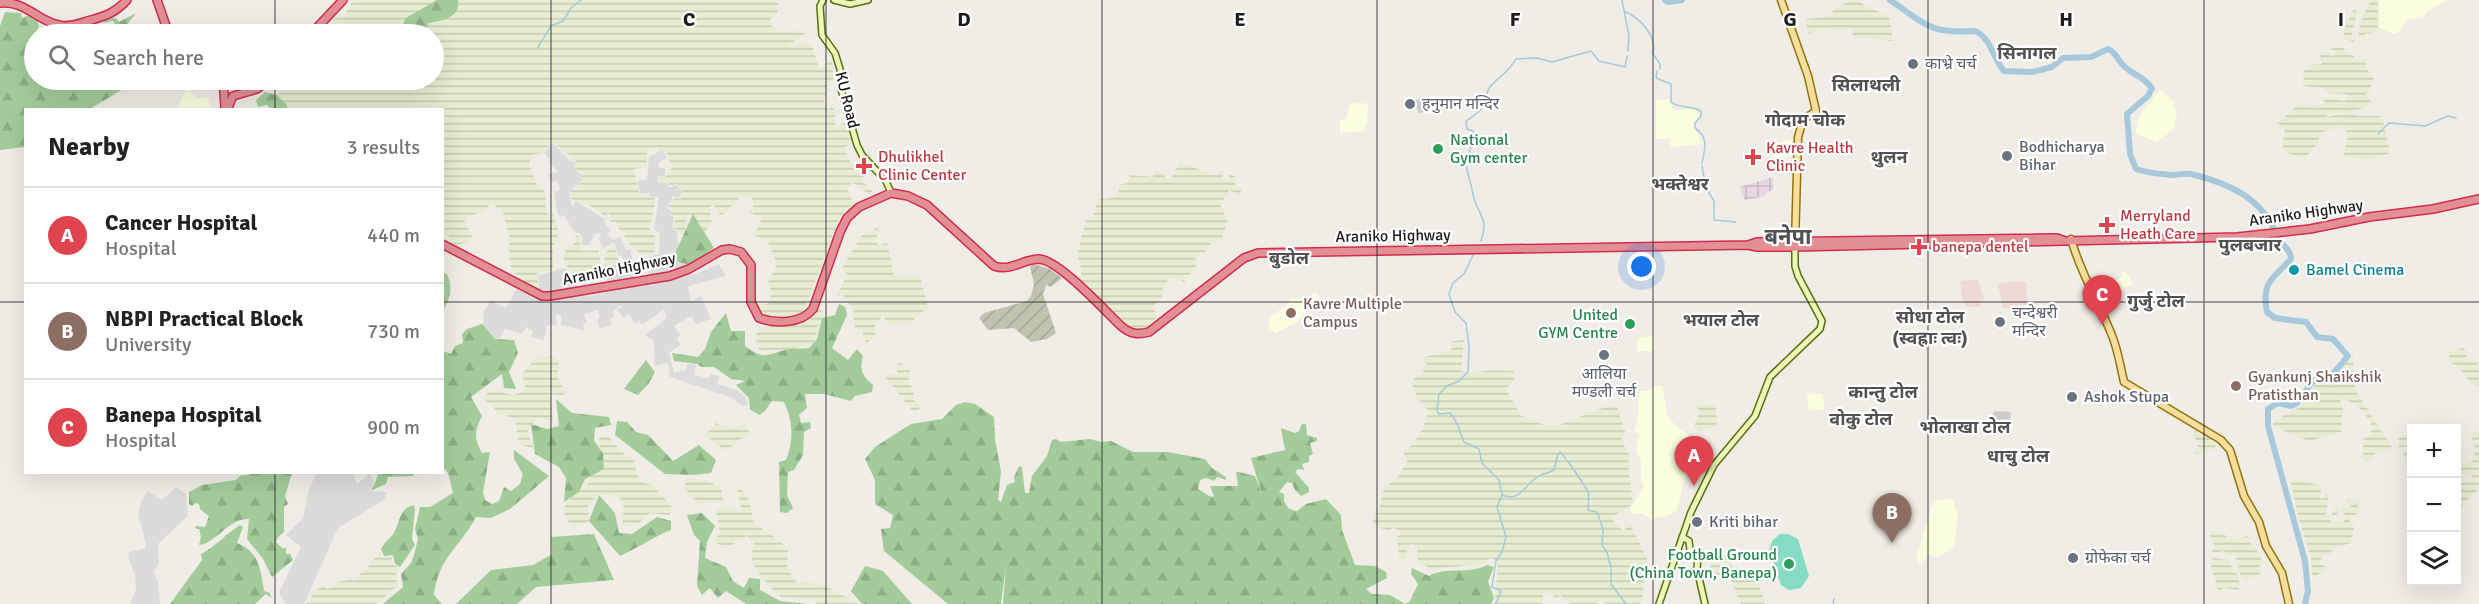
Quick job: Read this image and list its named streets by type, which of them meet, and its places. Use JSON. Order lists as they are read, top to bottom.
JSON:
{
  "streets": {
    "highway": ["Araniko Highway"],
    "street": ["KU Road"]
  },
  "crossings": [
    ["KU Road", "Araniko Highway"]
  ],
  "districts": [
    "सिनागल",
    "सिलाथली",
    "गाेदाम चाेक",
    "थुलन",
    "भक्तेश्वर",
    "बनेपा",
    "पुलबजार",
    "बुडोल",
    "गुर्जु टोल",
    "सोधा टोल (स्वह्राः त्वः)",
    "भयाल टोल",
    "कान्तु टोल",
    "वोकु टोल",
    "भोलाखा टोल",
    "धाचु टोल"
  ],
  "places": {
    "other": [
      "काभ्रे चर्च",
      "हनुमान मन्दिर",
      "National Gym center",
      "Bodhicharya Bihar",
      "Bamel Cinema",
      "Kavre Multiple Campus",
      "चन्देश्वरी मन्दिर",
      "United GYM Centre",
      "आलिया मण्डली चर्च",
      "Gyankunj Shaikshik Pratisthan",
      "Ashok Stupa",
      "Kriti bihar",
      "ग्रोफेका चर्च",
      "Football Ground (China Town, Banepa)"
    ],
    "health": [
      "Kavre Health Clinic",
      "Dhulikhel Clinic Center",
      "Merryland Heath Care",
      "banepa dentel"
    ]
  },
  "page": {
    "search": "Search here",
    "heading": ["Nearby", "3 results"],
    "list": [
      {
        "mark": "A",
        "name": "Cancer Hospital",
        "note": "Hospital",
        "value": "440 m"
      },
      {
        "mark": "B",
        "name": "NBPI Practical Block",
        "note": "University",
        "value": "730 m"
      },
      {
        "mark": "C",
        "name": "Banepa Hospital",
        "note": "Hospital",
        "value": "900 m"
      }
    ],
    "pins": ["C", "A", "B"],
    "map_buttons": ["+", "−"]
  },
  "grid": {
    "columns": [
      "C",
      "D",
      "E",
      "F",
      "G",
      "H",
      "I"
    ]
  }
}
